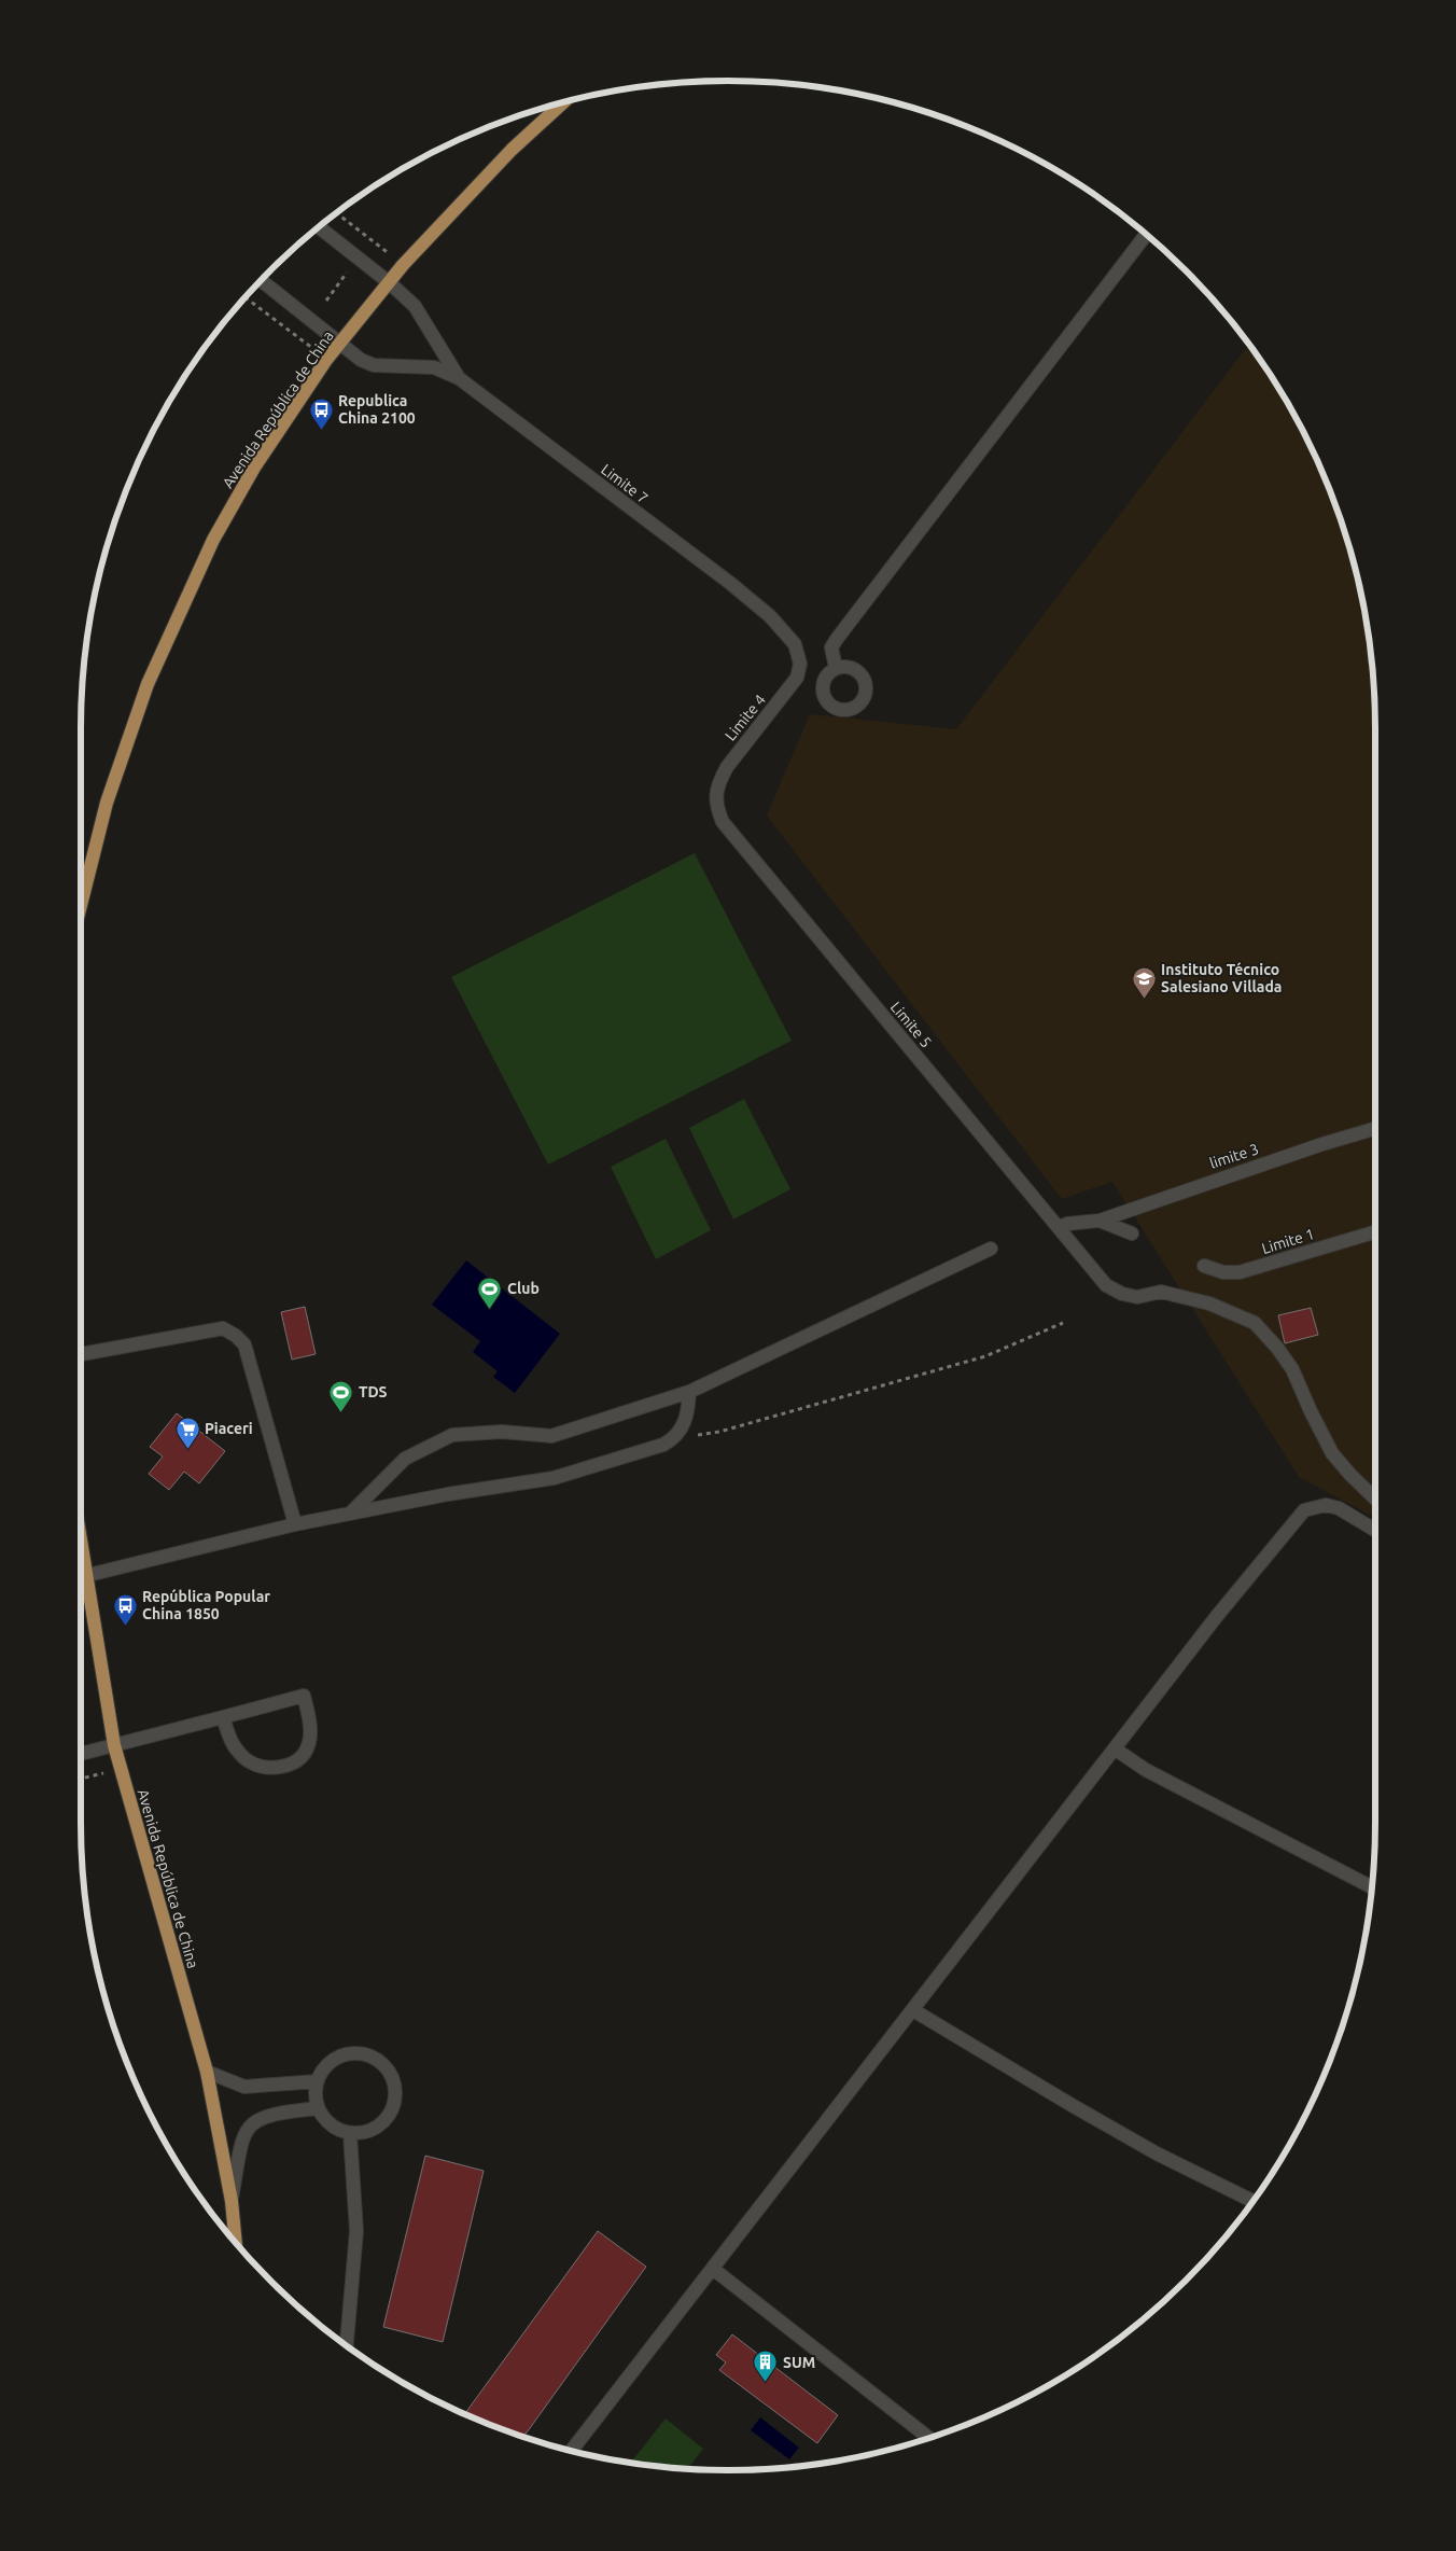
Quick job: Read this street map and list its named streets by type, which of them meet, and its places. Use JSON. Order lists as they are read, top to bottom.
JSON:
{
  "streets": {
    "main road": ["Avenida República de China"],
    "street": [
      "Limite 7",
      "Limite 4",
      "Limite 5",
      "limite 3",
      "Limite 1"
    ]
  },
  "crossings": [
    ["Limite 7", "Limite 4"],
    ["Limite 4", "Limite 5"],
    ["Limite 5", "limite 3"]
  ],
  "places": {
    "bus stop": ["Republica China 2100", "República Popular China 1850"],
    "school or university": ["Instituto Técnico Salesiano Villada"],
    "sports": ["Club", "TDS"],
    "supermarket": ["Piaceri"],
    "building": ["SUM"]
  }
}
